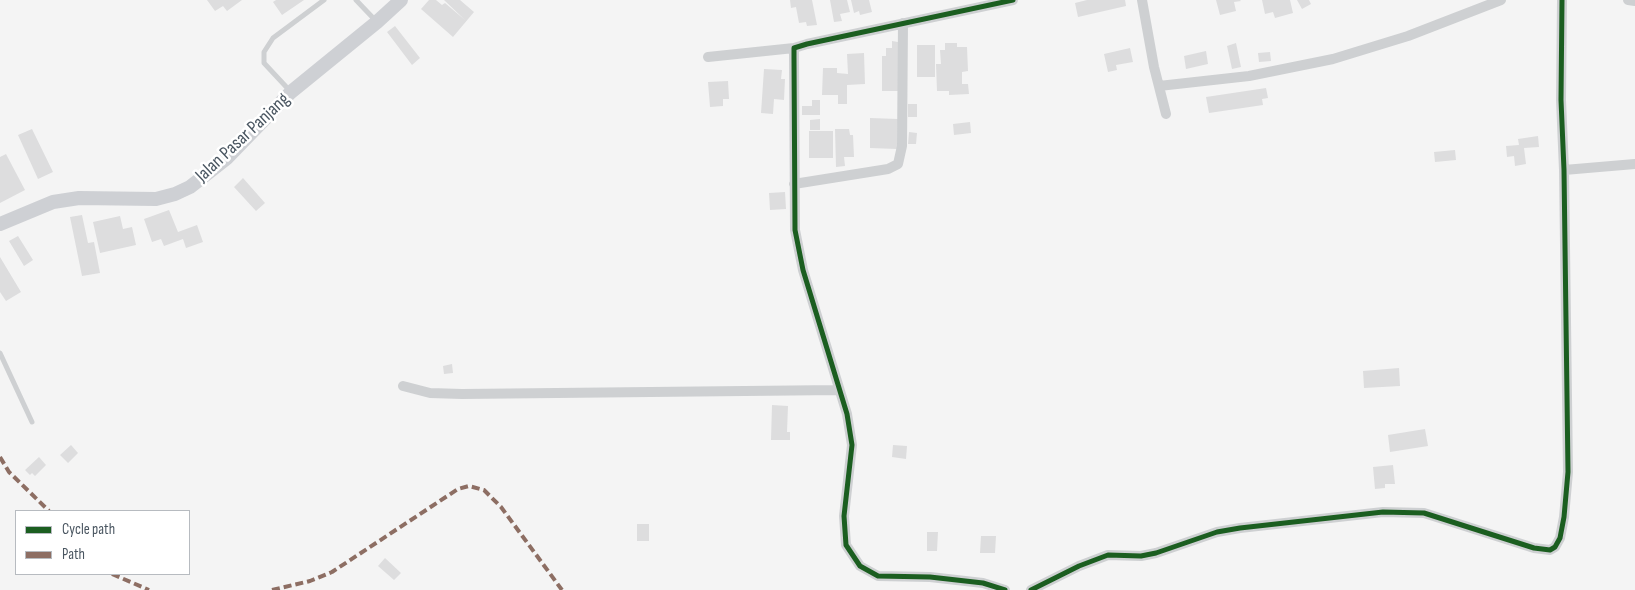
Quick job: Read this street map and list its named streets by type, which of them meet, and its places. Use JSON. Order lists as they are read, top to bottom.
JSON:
{
  "streets": {
    "main road": ["Jalan Pasar Panjang"]
  },
  "legend": ["Cycle path", "Path"]
}
